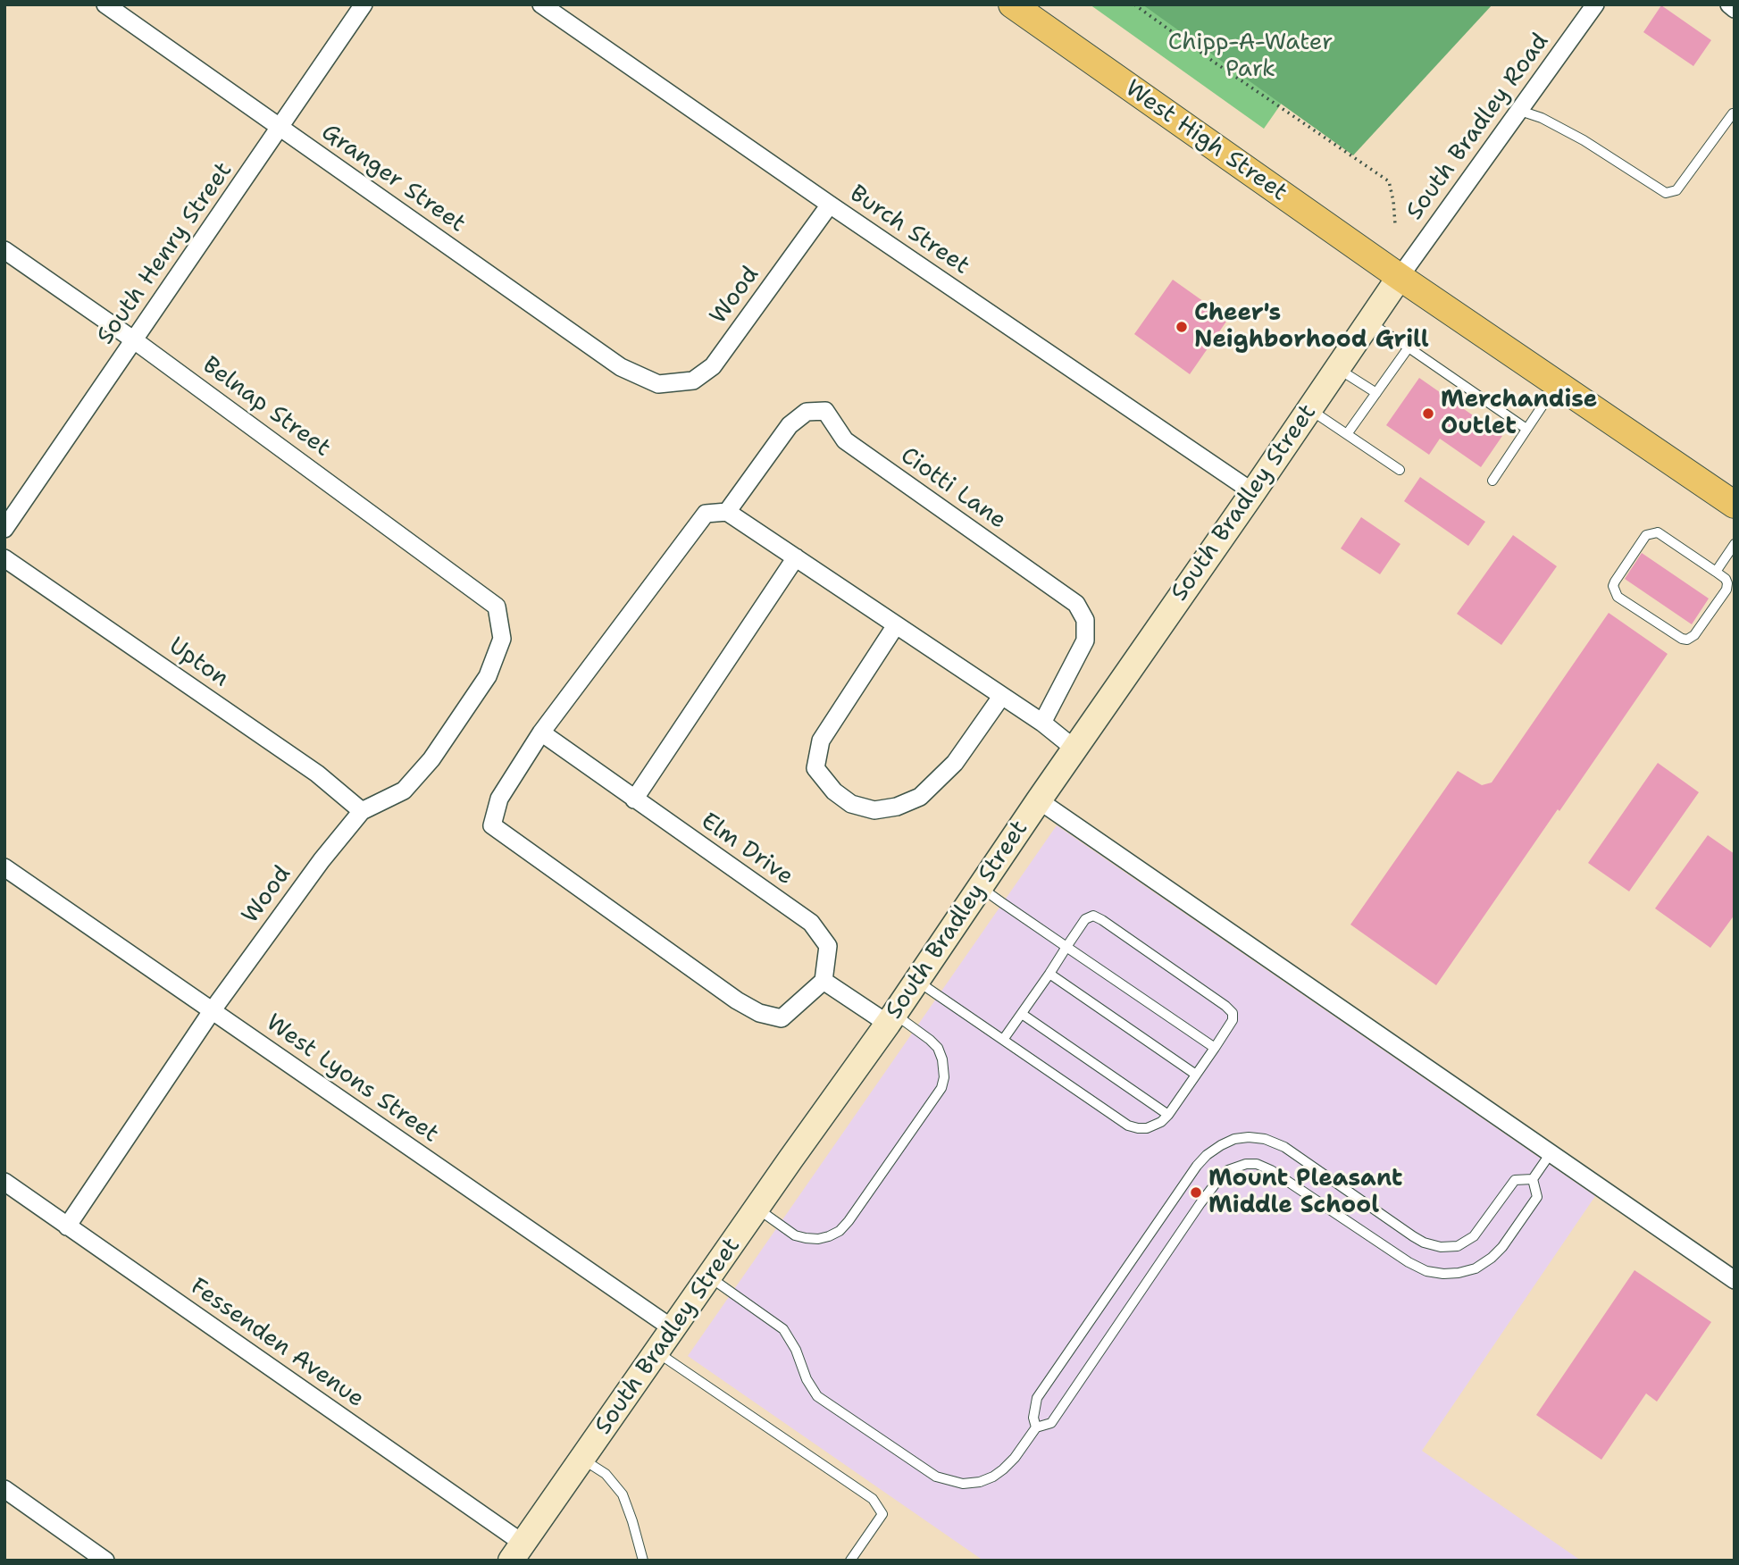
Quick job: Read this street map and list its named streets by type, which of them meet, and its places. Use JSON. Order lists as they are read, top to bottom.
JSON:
{
  "streets": {
    "main road": ["West High Street"],
    "street": [
      "South Bradley Road",
      "Granger Street",
      "Burch Street",
      "South Henry Street",
      "Wood",
      "Belnap Street",
      "Ciotti Lane",
      "South Bradley Street",
      "Upton",
      "Elm Drive",
      "West Lyons Street",
      "Fessenden Avenue"
    ]
  },
  "crossings": [
    ["South Bradley Road", "West High Street"],
    ["South Bradley Road", "South Bradley Street"],
    ["West High Street", "South Bradley Street"],
    ["Granger Street", "South Henry Street"],
    ["Granger Street", "Wood"],
    ["Burch Street", "Wood"],
    ["Burch Street", "South Bradley Street"],
    ["South Henry Street", "Belnap Street"],
    ["Wood", "Belnap Street"],
    ["Wood", "Upton"],
    ["Wood", "West Lyons Street"],
    ["Wood", "Fessenden Avenue"],
    ["South Bradley Street", "West Lyons Street"],
    ["South Bradley Street", "Fessenden Avenue"]
  ],
  "parks": ["Chipp-A-Water Park"],
  "places": ["Cheer's Neighborhood Grill", "Merchandise Outlet", "Mount Pleasant Middle School"]
}
